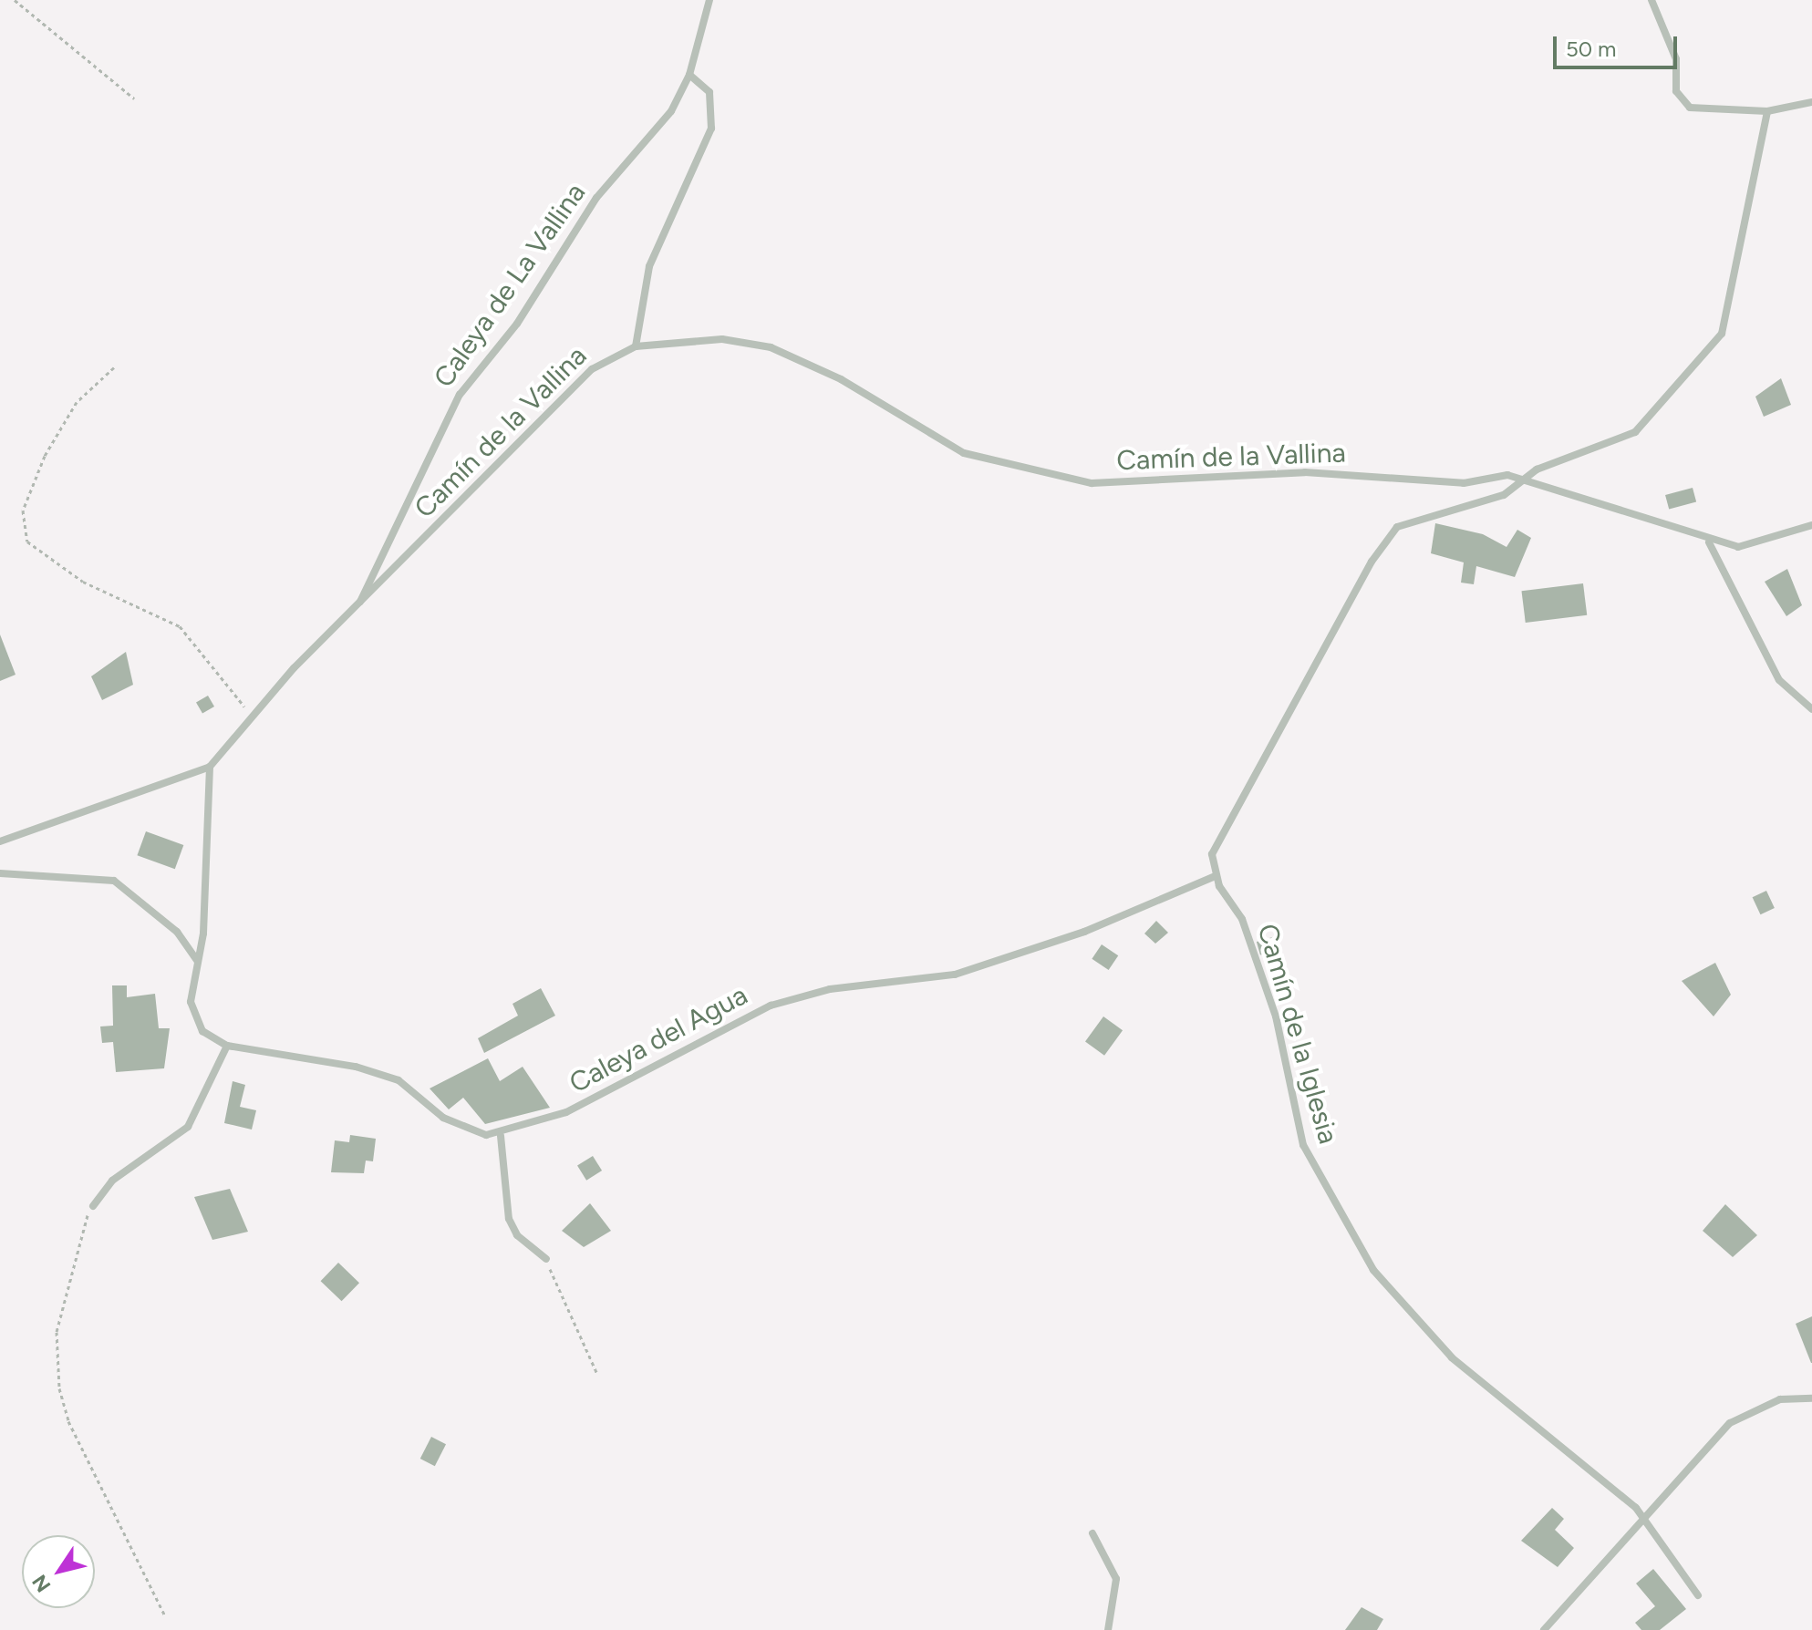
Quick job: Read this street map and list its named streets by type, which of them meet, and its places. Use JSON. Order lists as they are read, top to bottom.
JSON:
{
  "streets": {
    "street": [
      "Caleya de La Vallina",
      "Camín de la Vallina",
      "Camín de la Iglesia",
      "Caleya del Agua"
    ]
  },
  "crossings": [
    ["Caleya de La Vallina", "Camín de la Vallina"],
    ["Camín de la Iglesia", "Caleya del Agua"]
  ],
  "scale_bar": "50 m",
  "north": "bottom left"
}
